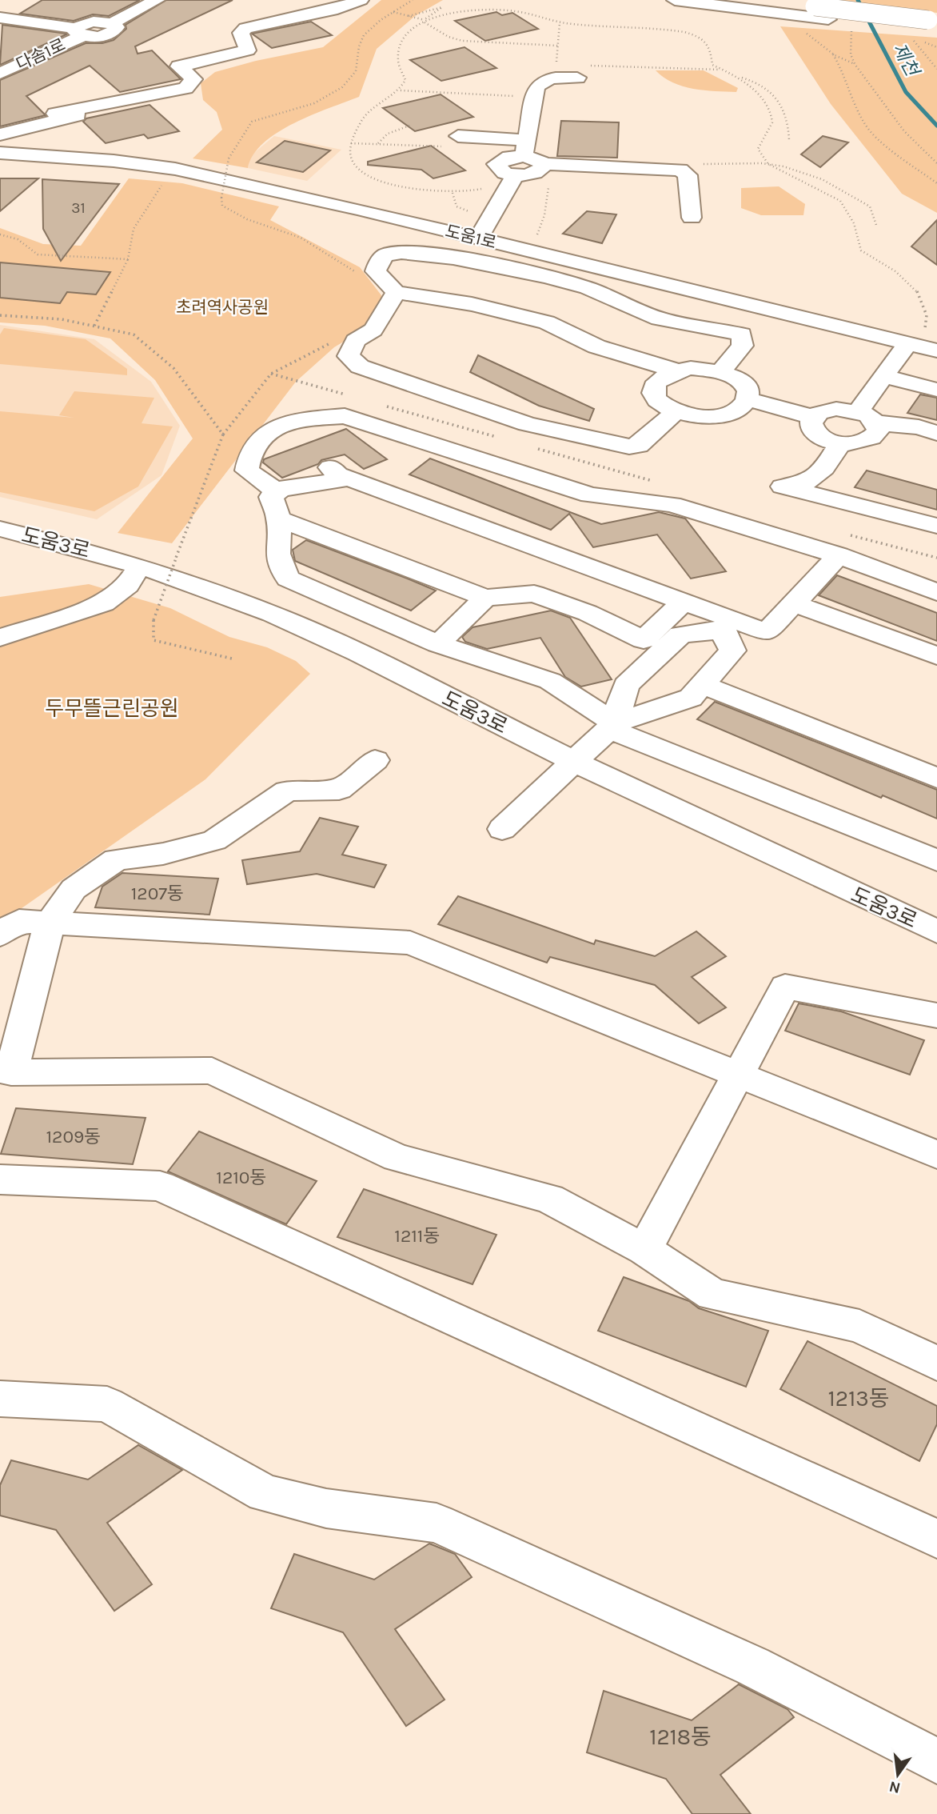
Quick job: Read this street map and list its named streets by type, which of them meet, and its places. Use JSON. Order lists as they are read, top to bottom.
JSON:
{
  "streets": {
    "street": ["다솜1로", "도움1로", "도움3로"]
  },
  "water": ["제천"],
  "parks": ["초려역사공원", "두무뜰근린공원"],
  "house_numbers": [
    "31",
    "1207동",
    "1209동",
    "1210동",
    "1211동",
    "1213동",
    "1218동"
  ],
  "north": "bottom"
}
